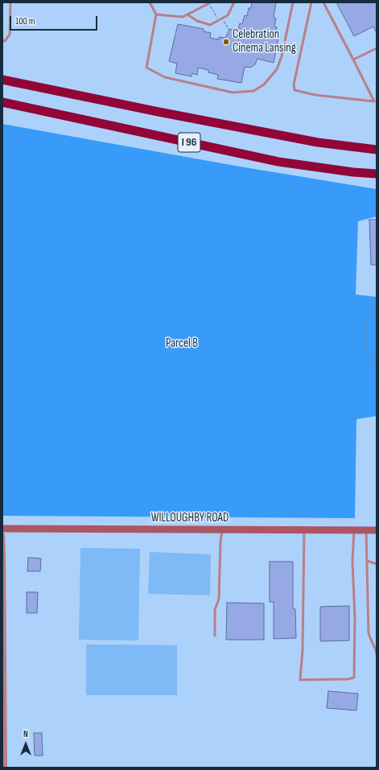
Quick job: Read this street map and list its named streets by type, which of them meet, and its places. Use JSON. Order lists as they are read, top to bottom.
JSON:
{
  "streets": {
    "highway": ["I 96"],
    "street": ["WILLOUGHBY ROAD"]
  },
  "parks": ["Parcel B"],
  "places": ["Celebration Cinema Lansing"],
  "scale_bar": "100 m",
  "north": "top"
}
